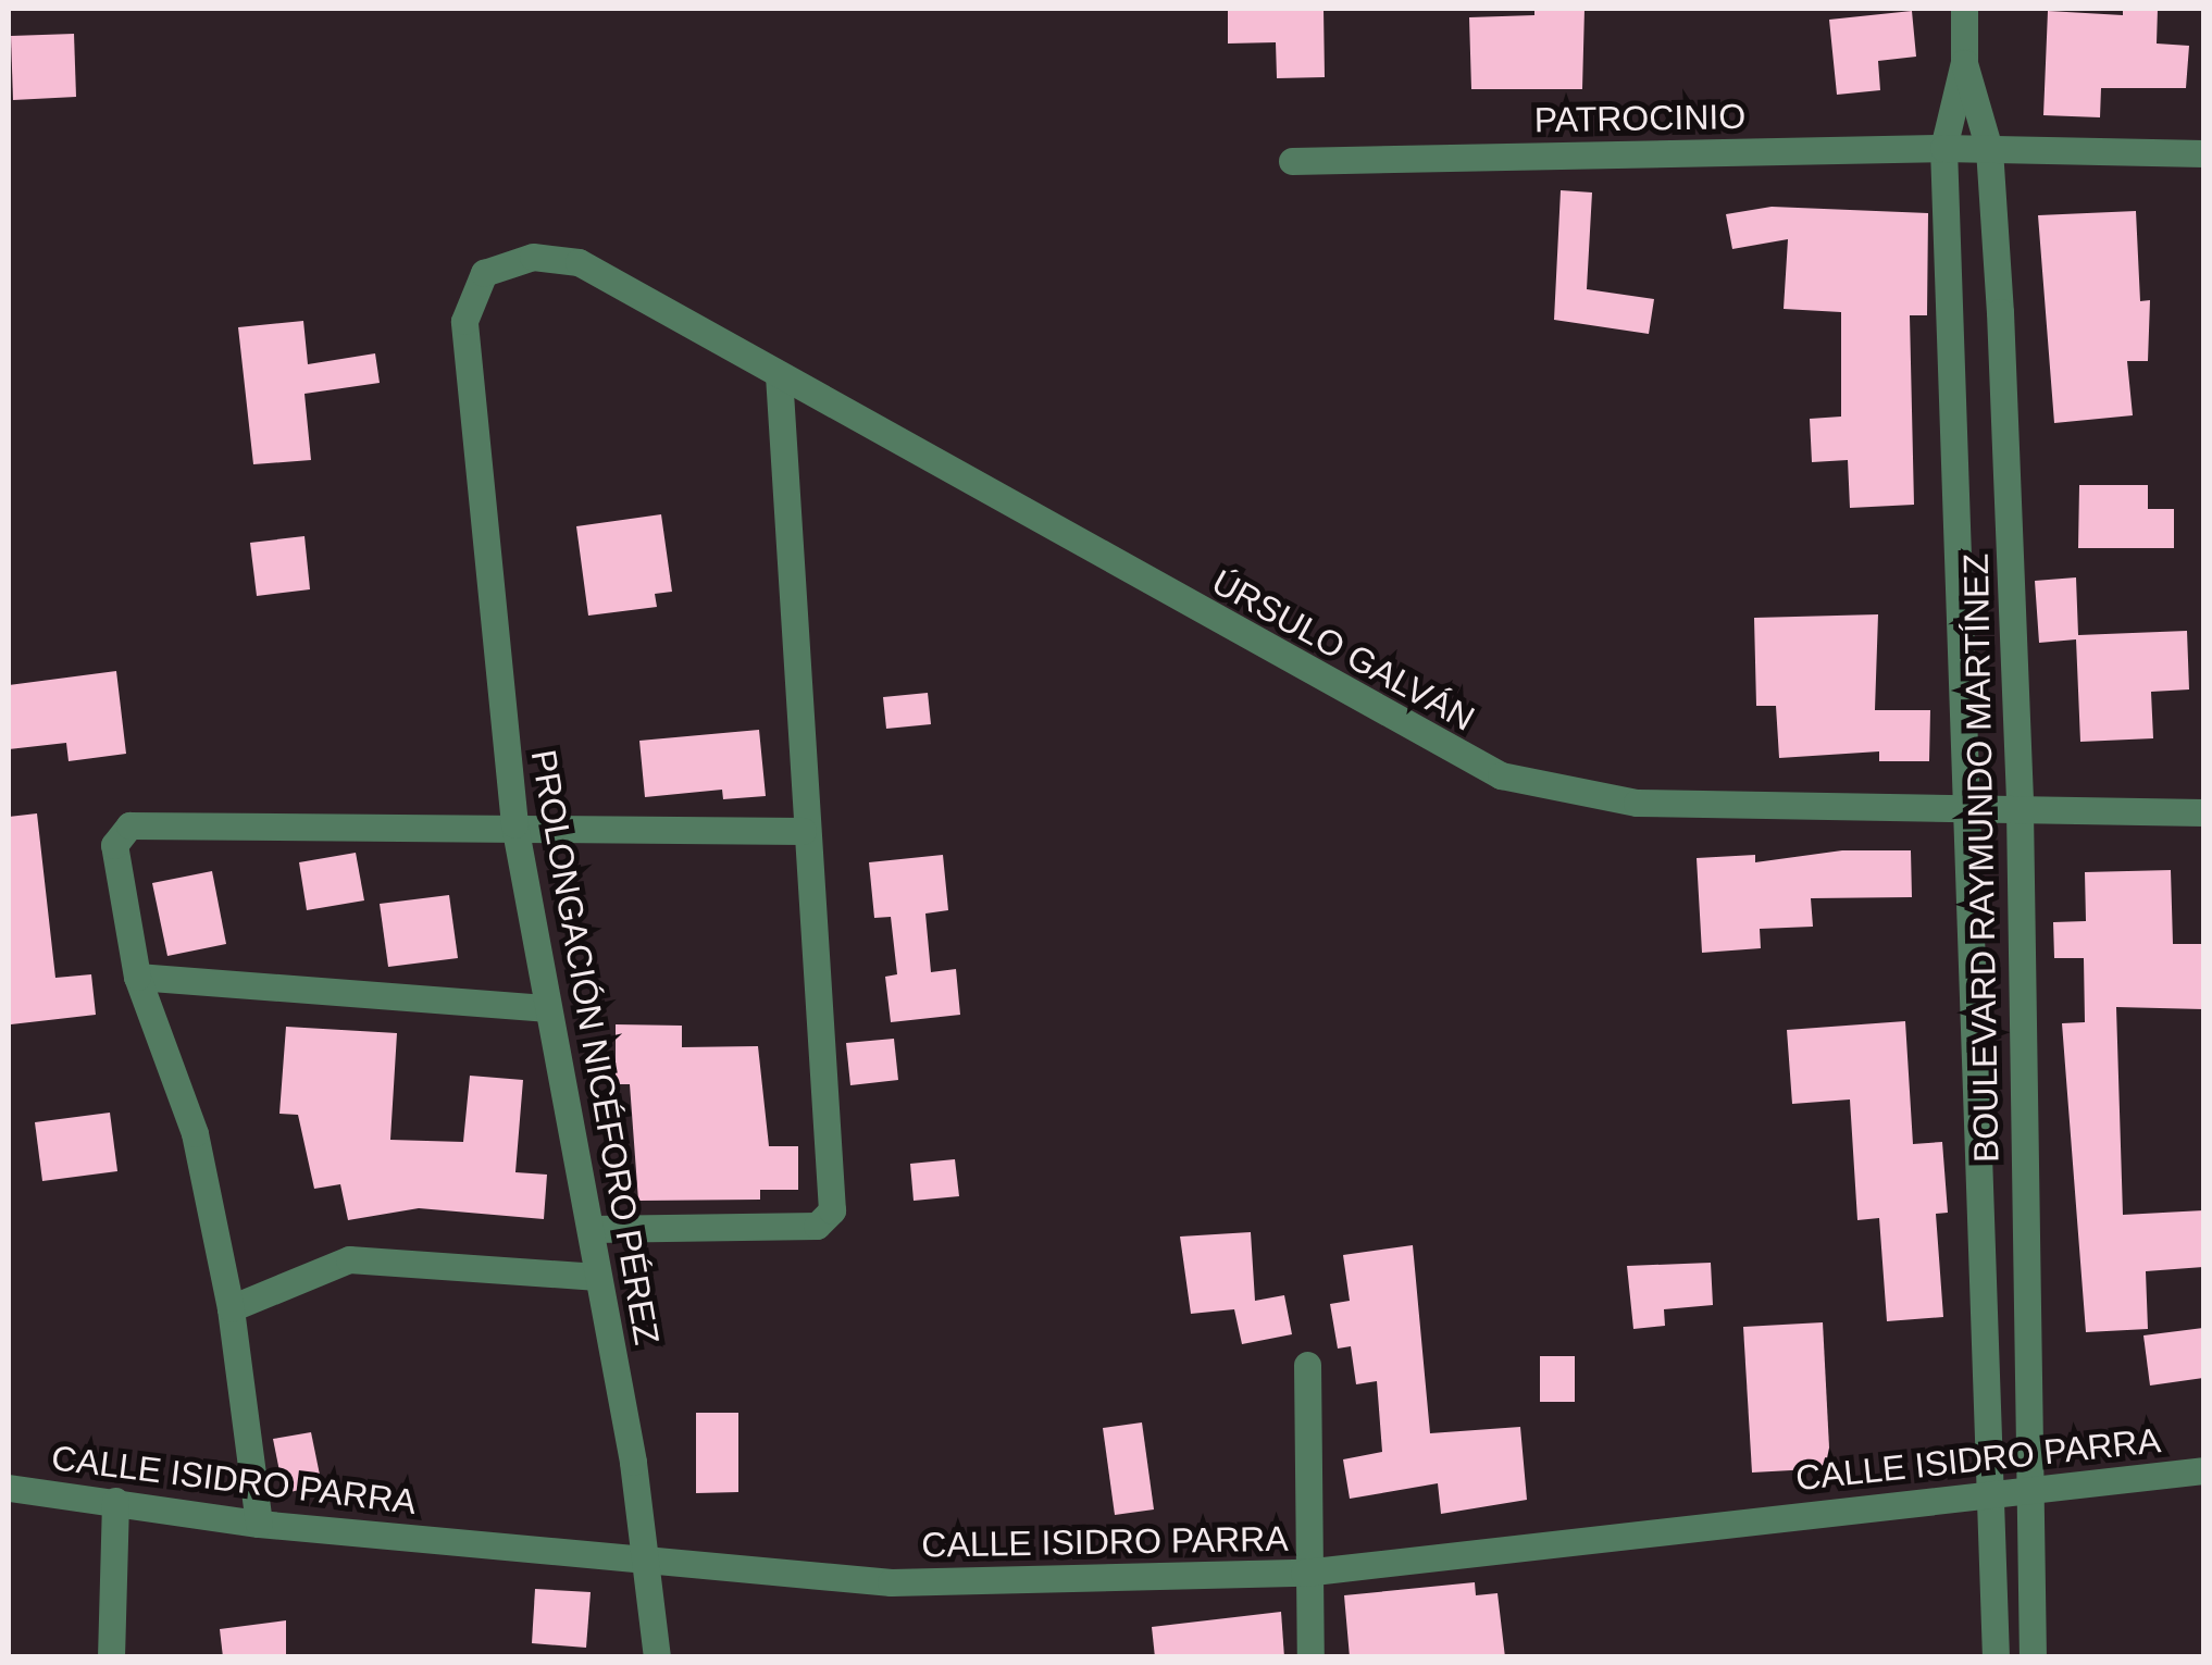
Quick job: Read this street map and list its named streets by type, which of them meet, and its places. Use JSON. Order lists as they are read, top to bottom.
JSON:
{
  "streets": {
    "street": [
      "PATROCINIO",
      "ÚRSULO GALVÁN",
      "BOULEVARD RAYMUNDO MARTÍNEZ",
      "PROLONGACIÓN NICÉFORO PÉREZ",
      "CALLE ISIDRO PARRA"
    ]
  },
  "crossings": [
    ["PATROCINIO", "BOULEVARD RAYMUNDO MARTÍNEZ"],
    ["ÚRSULO GALVÁN", "BOULEVARD RAYMUNDO MARTÍNEZ"],
    ["ÚRSULO GALVÁN", "PROLONGACIÓN NICÉFORO PÉREZ"],
    ["BOULEVARD RAYMUNDO MARTÍNEZ", "CALLE ISIDRO PARRA"],
    ["PROLONGACIÓN NICÉFORO PÉREZ", "CALLE ISIDRO PARRA"]
  ]
}
